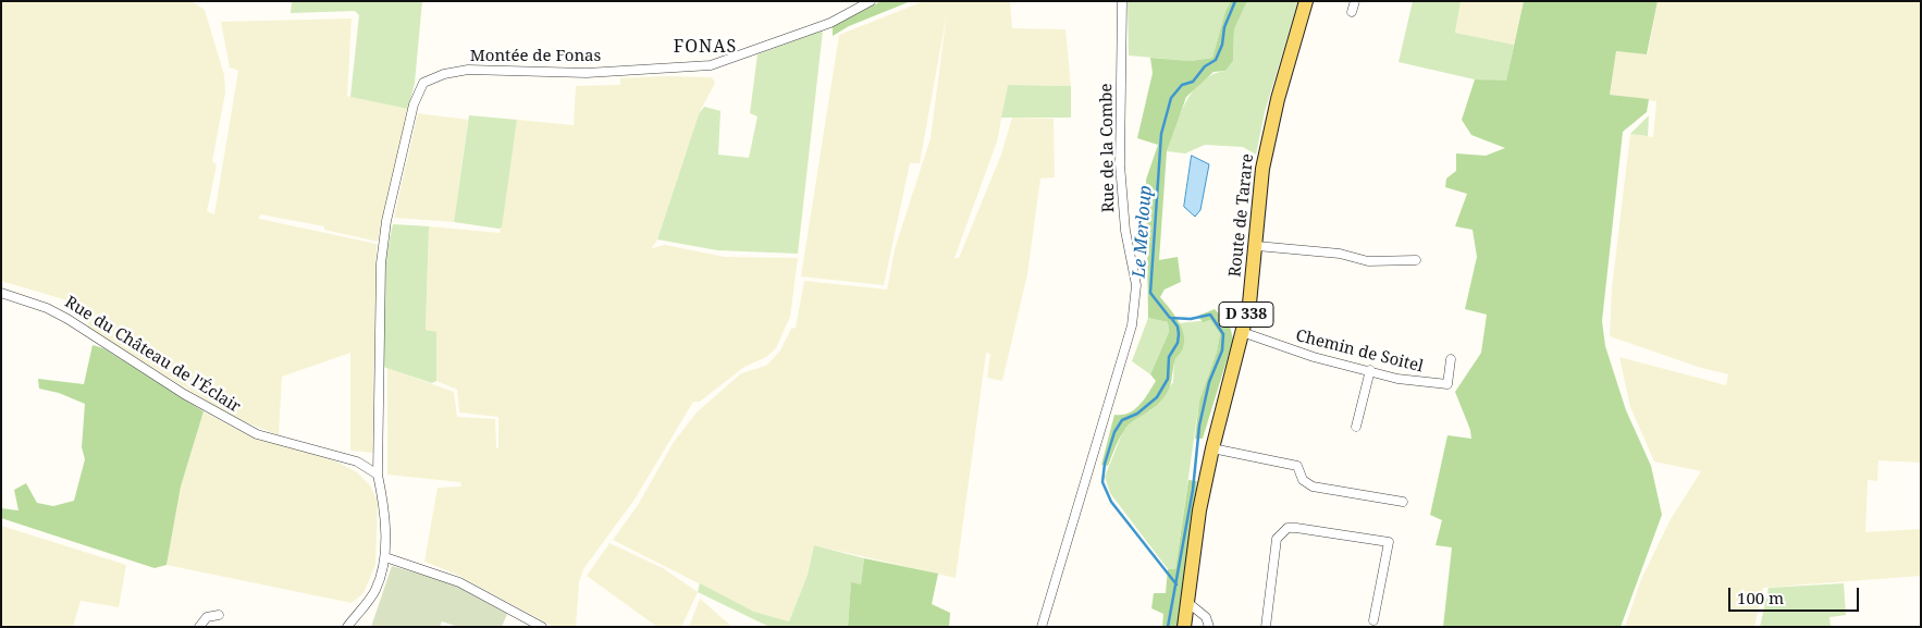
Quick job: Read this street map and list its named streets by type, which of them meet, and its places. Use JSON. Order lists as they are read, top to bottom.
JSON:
{
  "streets": {
    "main road": ["Route de Tarare", "D 338"],
    "street": [
      "Montée de Fonas",
      "Rue de la Combe",
      "Chemin de Soitel",
      "Rue du Château de l'Éclair"
    ]
  },
  "crossings": [
    ["Montée de Fonas", "Rue du Château de l'Éclair"],
    ["Route de Tarare", "Chemin de Soitel"]
  ],
  "districts": ["FONAS"],
  "water": ["Le Merloup"],
  "scale_bar": "100 m"
}
